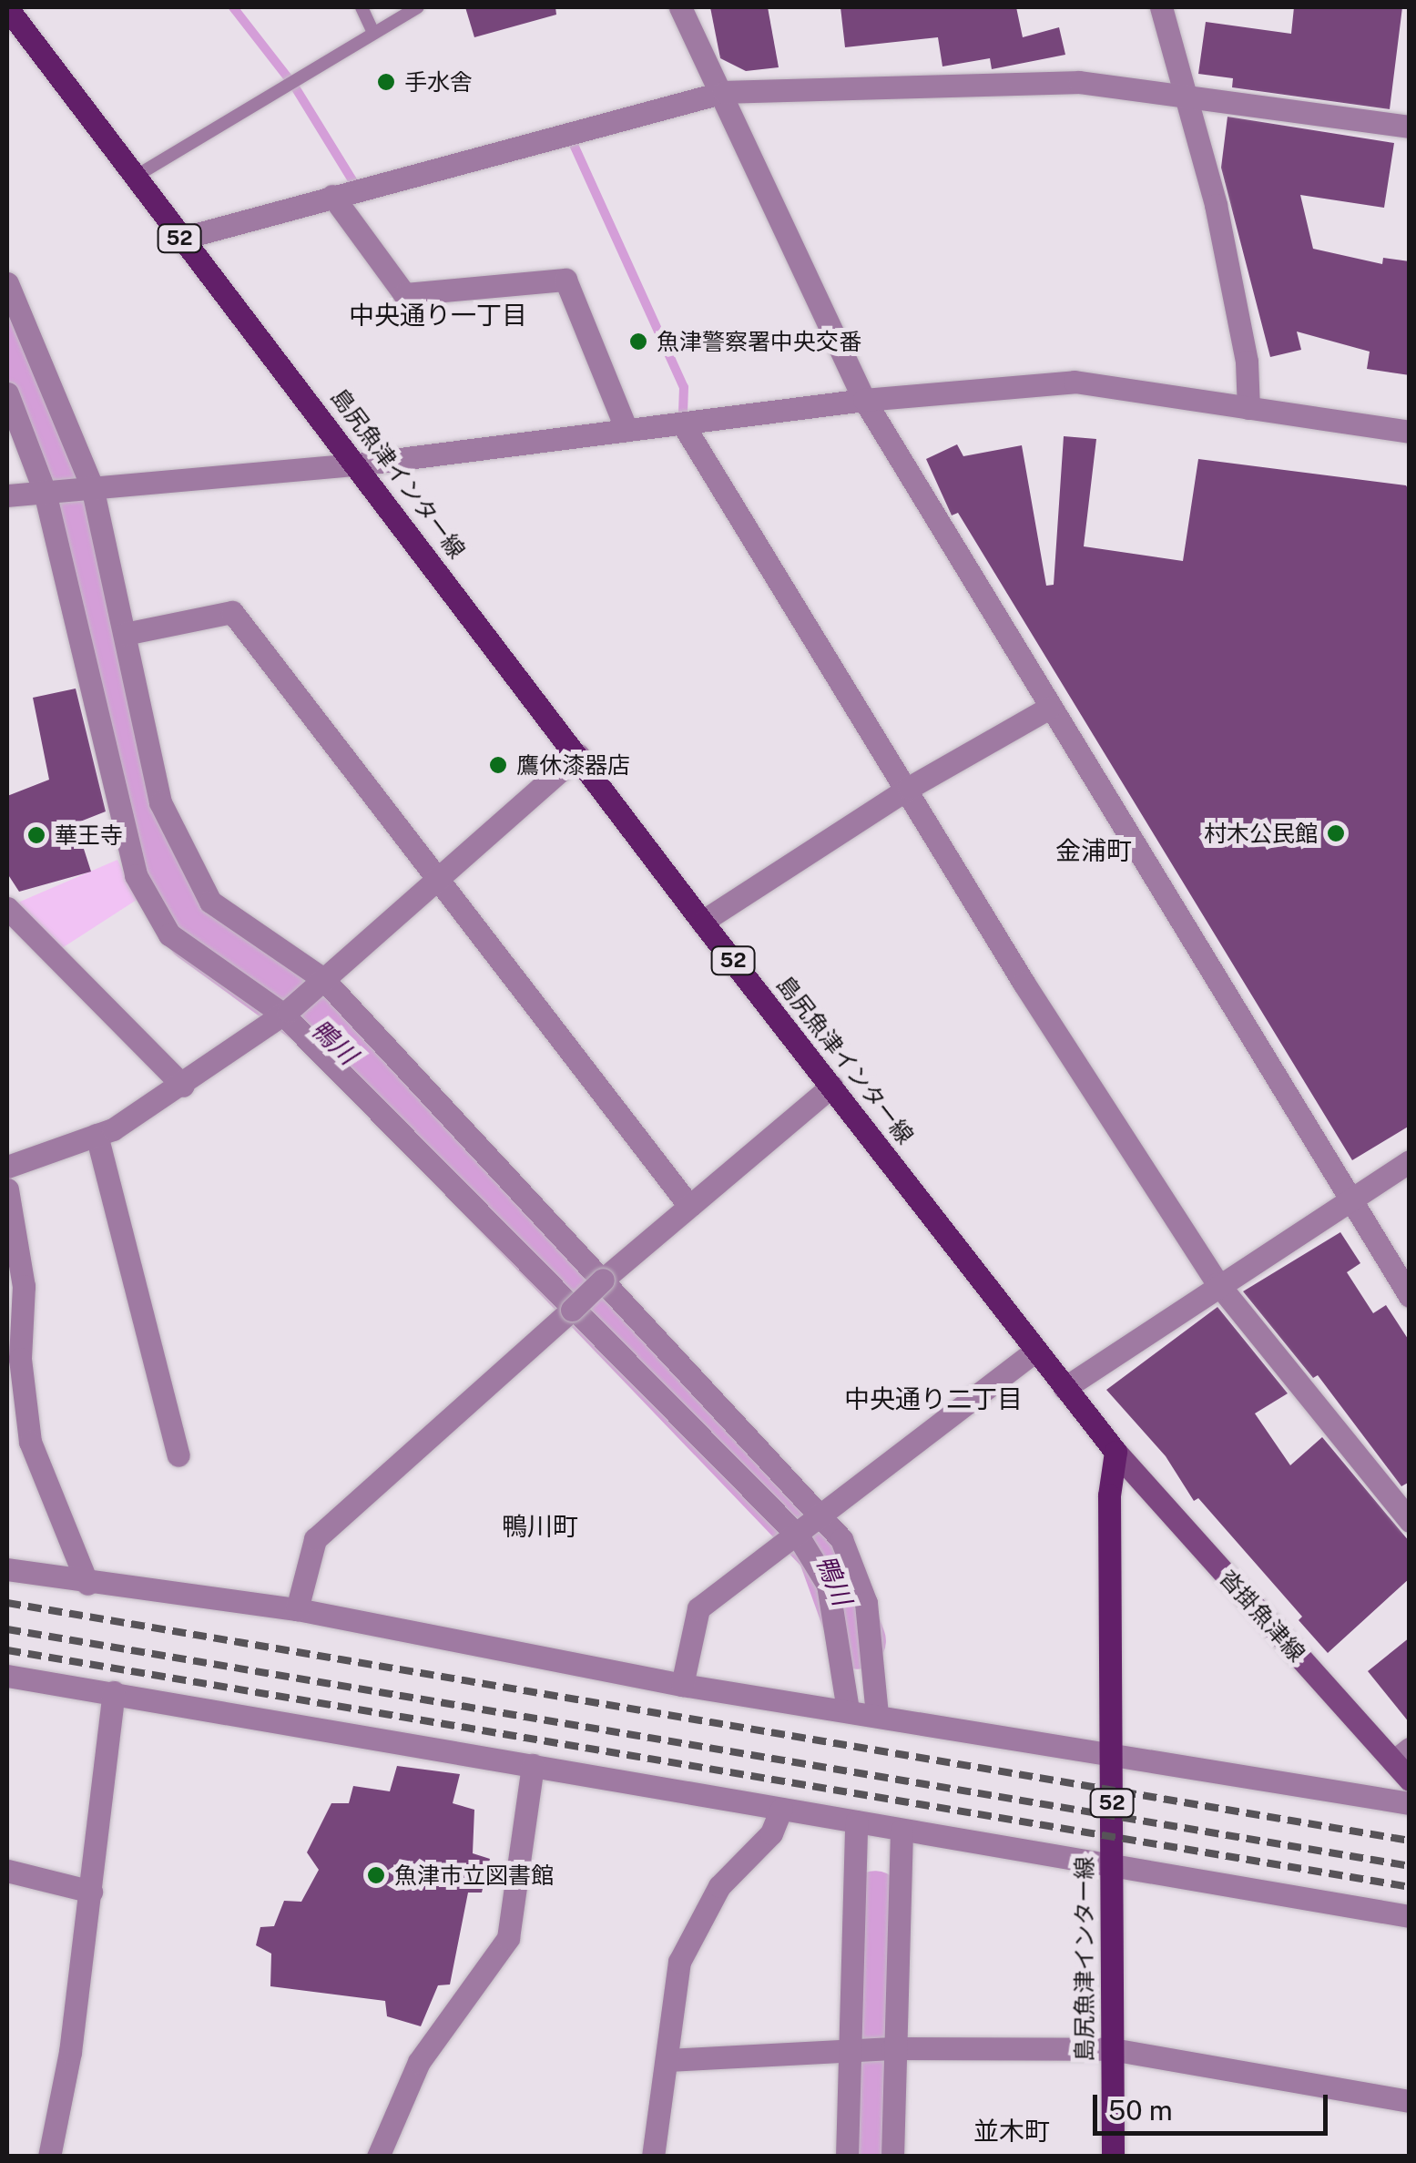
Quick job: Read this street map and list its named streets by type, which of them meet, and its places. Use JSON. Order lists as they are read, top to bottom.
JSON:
{
  "streets": {
    "main road": ["52", "島尻魚津インター線", "沓掛魚津線"]
  },
  "crossings": [
    ["島尻魚津インター線", "沓掛魚津線"]
  ],
  "districts": [
    "中央通り一丁目",
    "金浦町",
    "中央通り二丁目",
    "鴨川町",
    "並木町"
  ],
  "water": ["鴨川"],
  "places": [
    "手水舎",
    "魚津警察署中央交番",
    "鷹休漆器店",
    "村木公民館",
    "華王寺",
    "魚津市立図書館"
  ],
  "scale_bar": "50 m"
}
